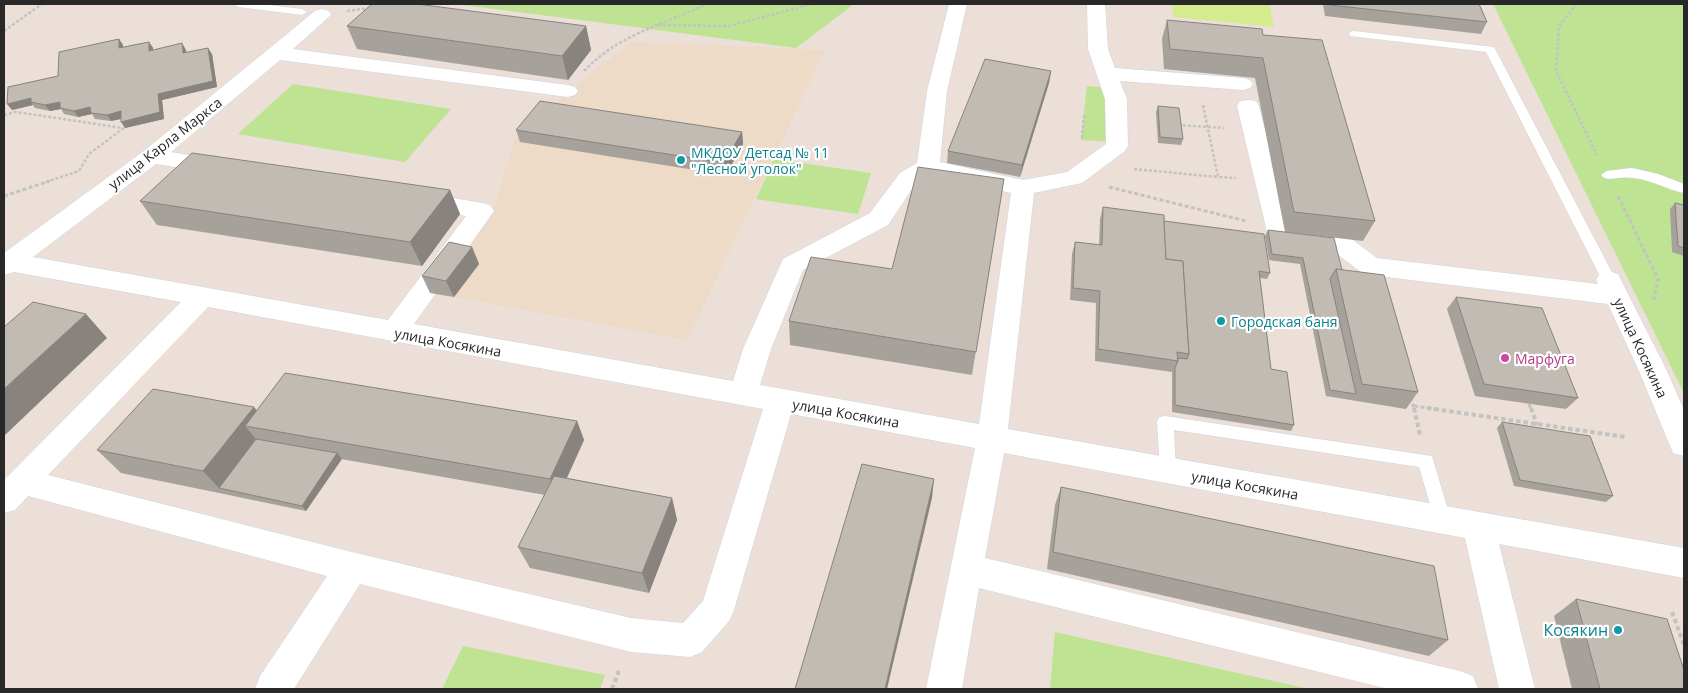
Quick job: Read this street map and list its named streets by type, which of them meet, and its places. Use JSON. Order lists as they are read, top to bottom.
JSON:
{
  "streets": {
    "street": ["улица Карла Маркса", "улица Косякина"]
  },
  "crossings": [
    ["улица Карла Маркса", "улица Косякина"]
  ],
  "places": [
    "МКДОУ Детсад № 11 \"Лесной уголок\"",
    "Городская баня",
    "Марфуга",
    "Косякин"
  ]
}
